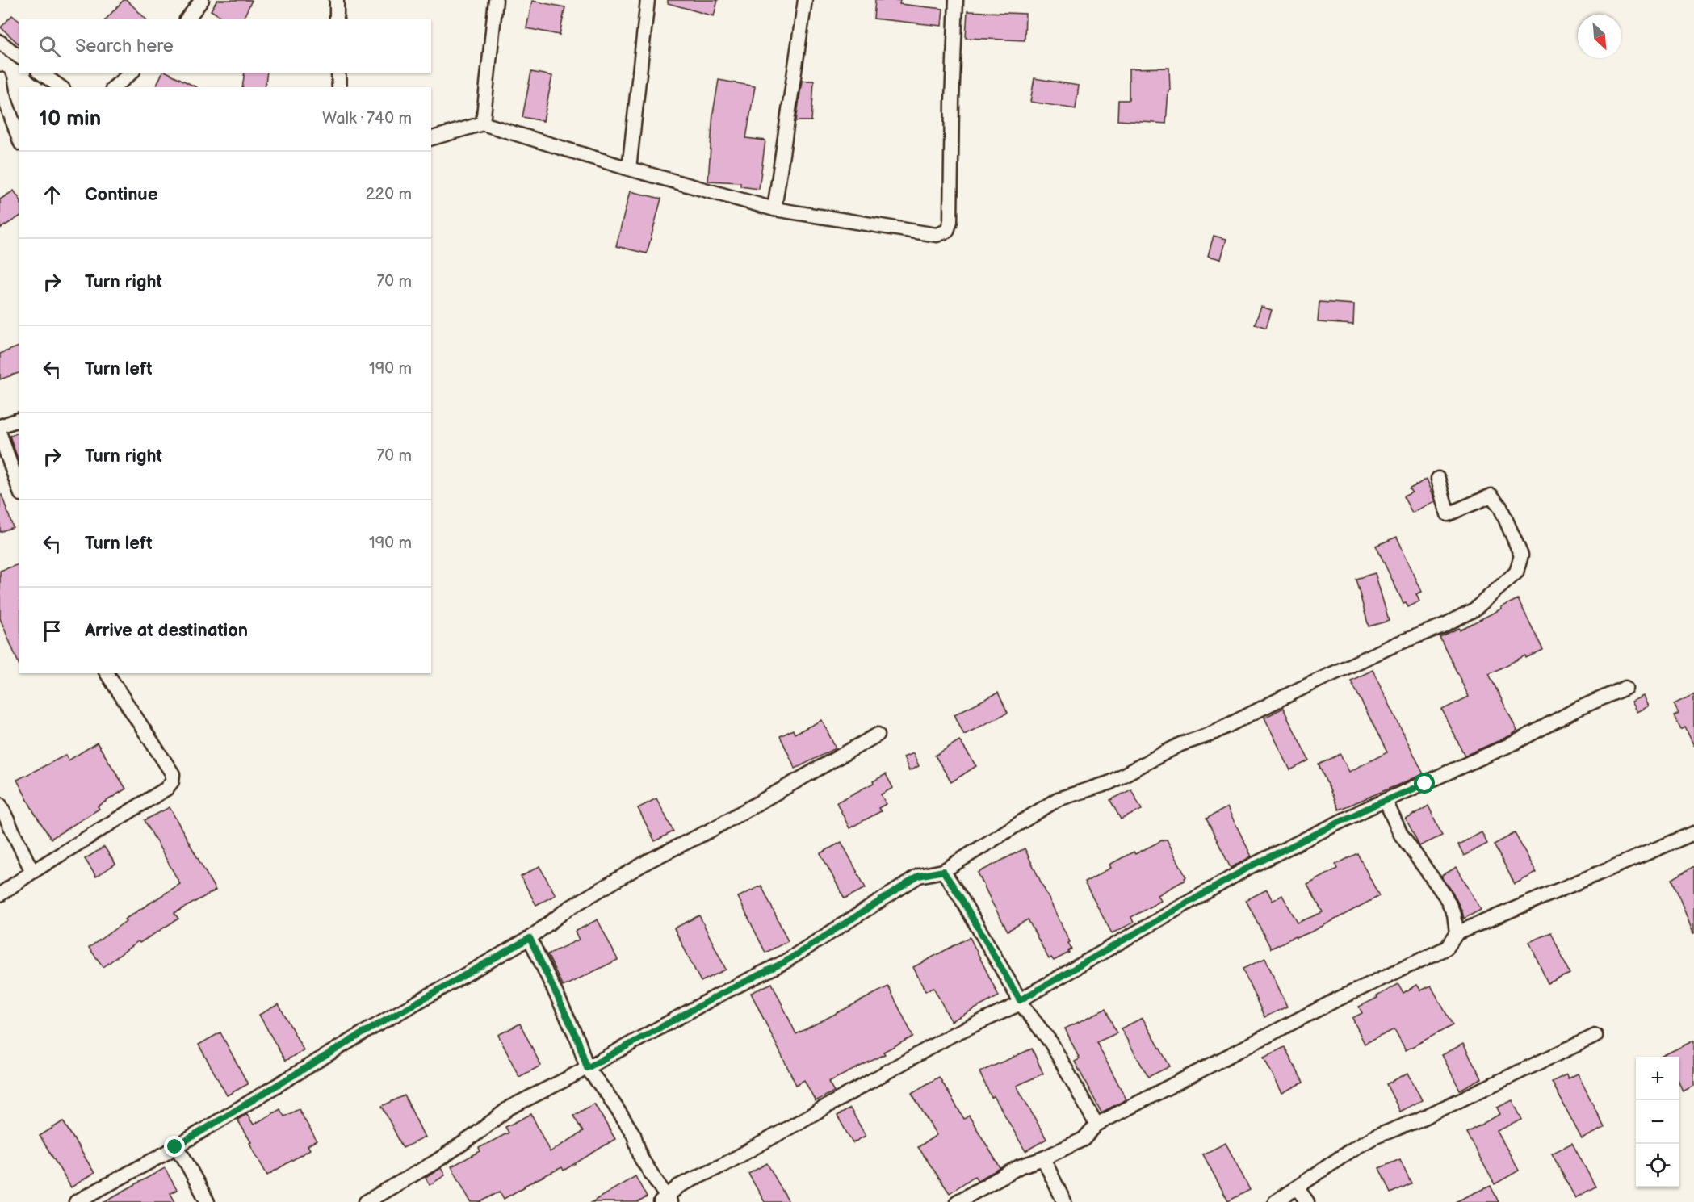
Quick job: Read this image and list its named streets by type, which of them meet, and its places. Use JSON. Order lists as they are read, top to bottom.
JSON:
{
  "north": "bottom right",
  "page": {
    "search": "Search here",
    "heading": ["10 min", "Walk · 740 m"],
    "list": [
      ["Continue", "220 m"],
      ["Turn right", "70 m"],
      ["Turn left", "190 m"],
      ["Turn right", "70 m"],
      ["Turn left", "190 m"],
      "Arrive at destination"
    ],
    "map_buttons": ["+", "−"]
  }
}
